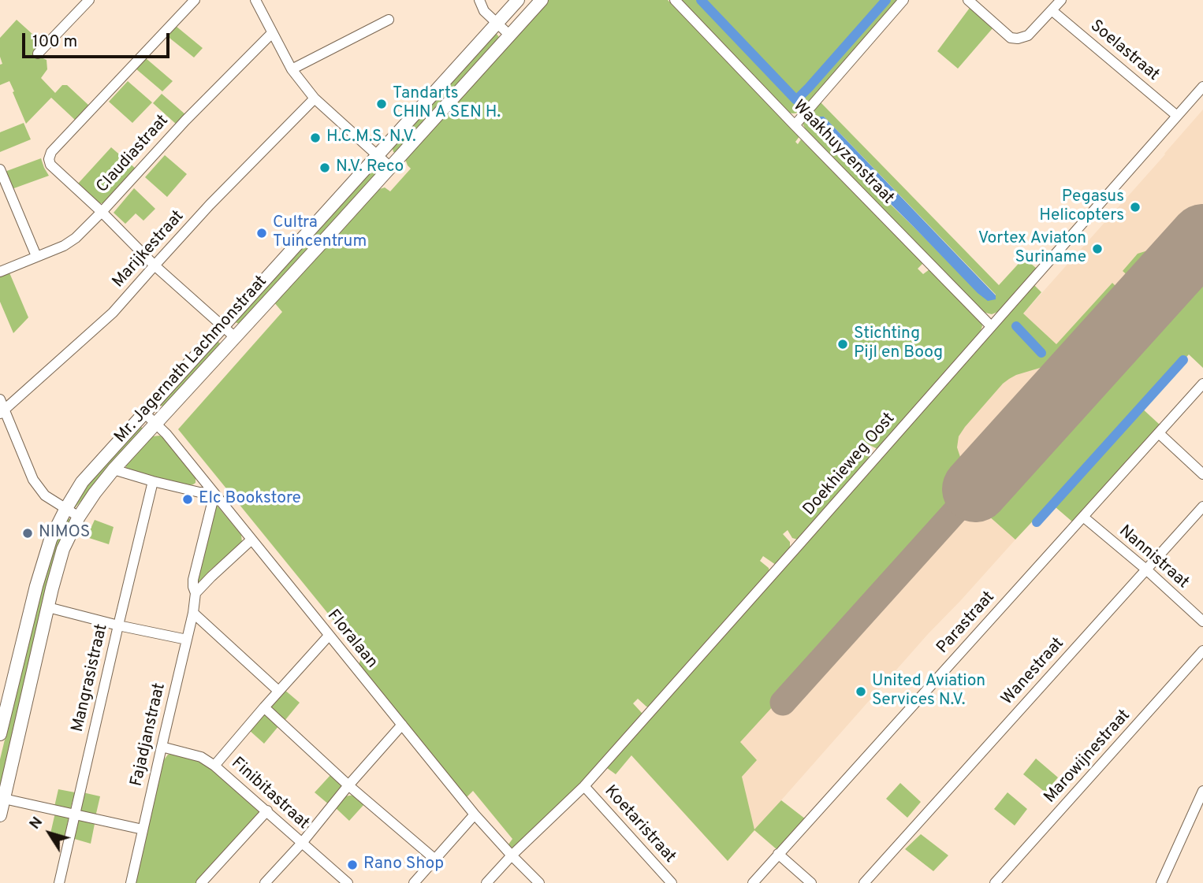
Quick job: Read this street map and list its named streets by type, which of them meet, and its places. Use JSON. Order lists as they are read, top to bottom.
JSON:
{
  "streets": {
    "main road": ["Mr. Jagernath Lachmonstraat"],
    "street": [
      "Soelastraat",
      "Waakhuyzenstraat",
      "Claudiastraat",
      "Marijkestraat",
      "Doekhieweg Oost",
      "Nannistraat",
      "Parastraat",
      "Floralaan",
      "Wanestraat",
      "Mangrasistraat",
      "Fajadjanstraat",
      "Marowijnestraat",
      "Finibitastraat",
      "Koetaristraat"
    ]
  },
  "crossings": [
    ["Soelastraat", "Doekhieweg Oost"],
    ["Waakhuyzenstraat", "Doekhieweg Oost"],
    ["Mr. Jagernath Lachmonstraat", "Floralaan"],
    ["Doekhieweg Oost", "Floralaan"],
    ["Doekhieweg Oost", "Koetaristraat"],
    ["Nannistraat", "Parastraat"],
    ["Nannistraat", "Wanestraat"],
    ["Floralaan", "Fajadjanstraat"],
    ["Fajadjanstraat", "Finibitastraat"]
  ],
  "places": [
    "Tandarts CHIN A SEN H.",
    "H.C.M.S. N.V.",
    "N.V. Reco",
    "Pegasus Helicopters",
    "Cultra Tuincentrum",
    "Vortex Aviaton Suriname",
    "Stichting Pijl en Boog",
    "Elc Bookstore",
    "NIMOS",
    "United Aviation Services N.V.",
    "Rano Shop"
  ],
  "scale_bar": "100 m",
  "north": "top left"
}
